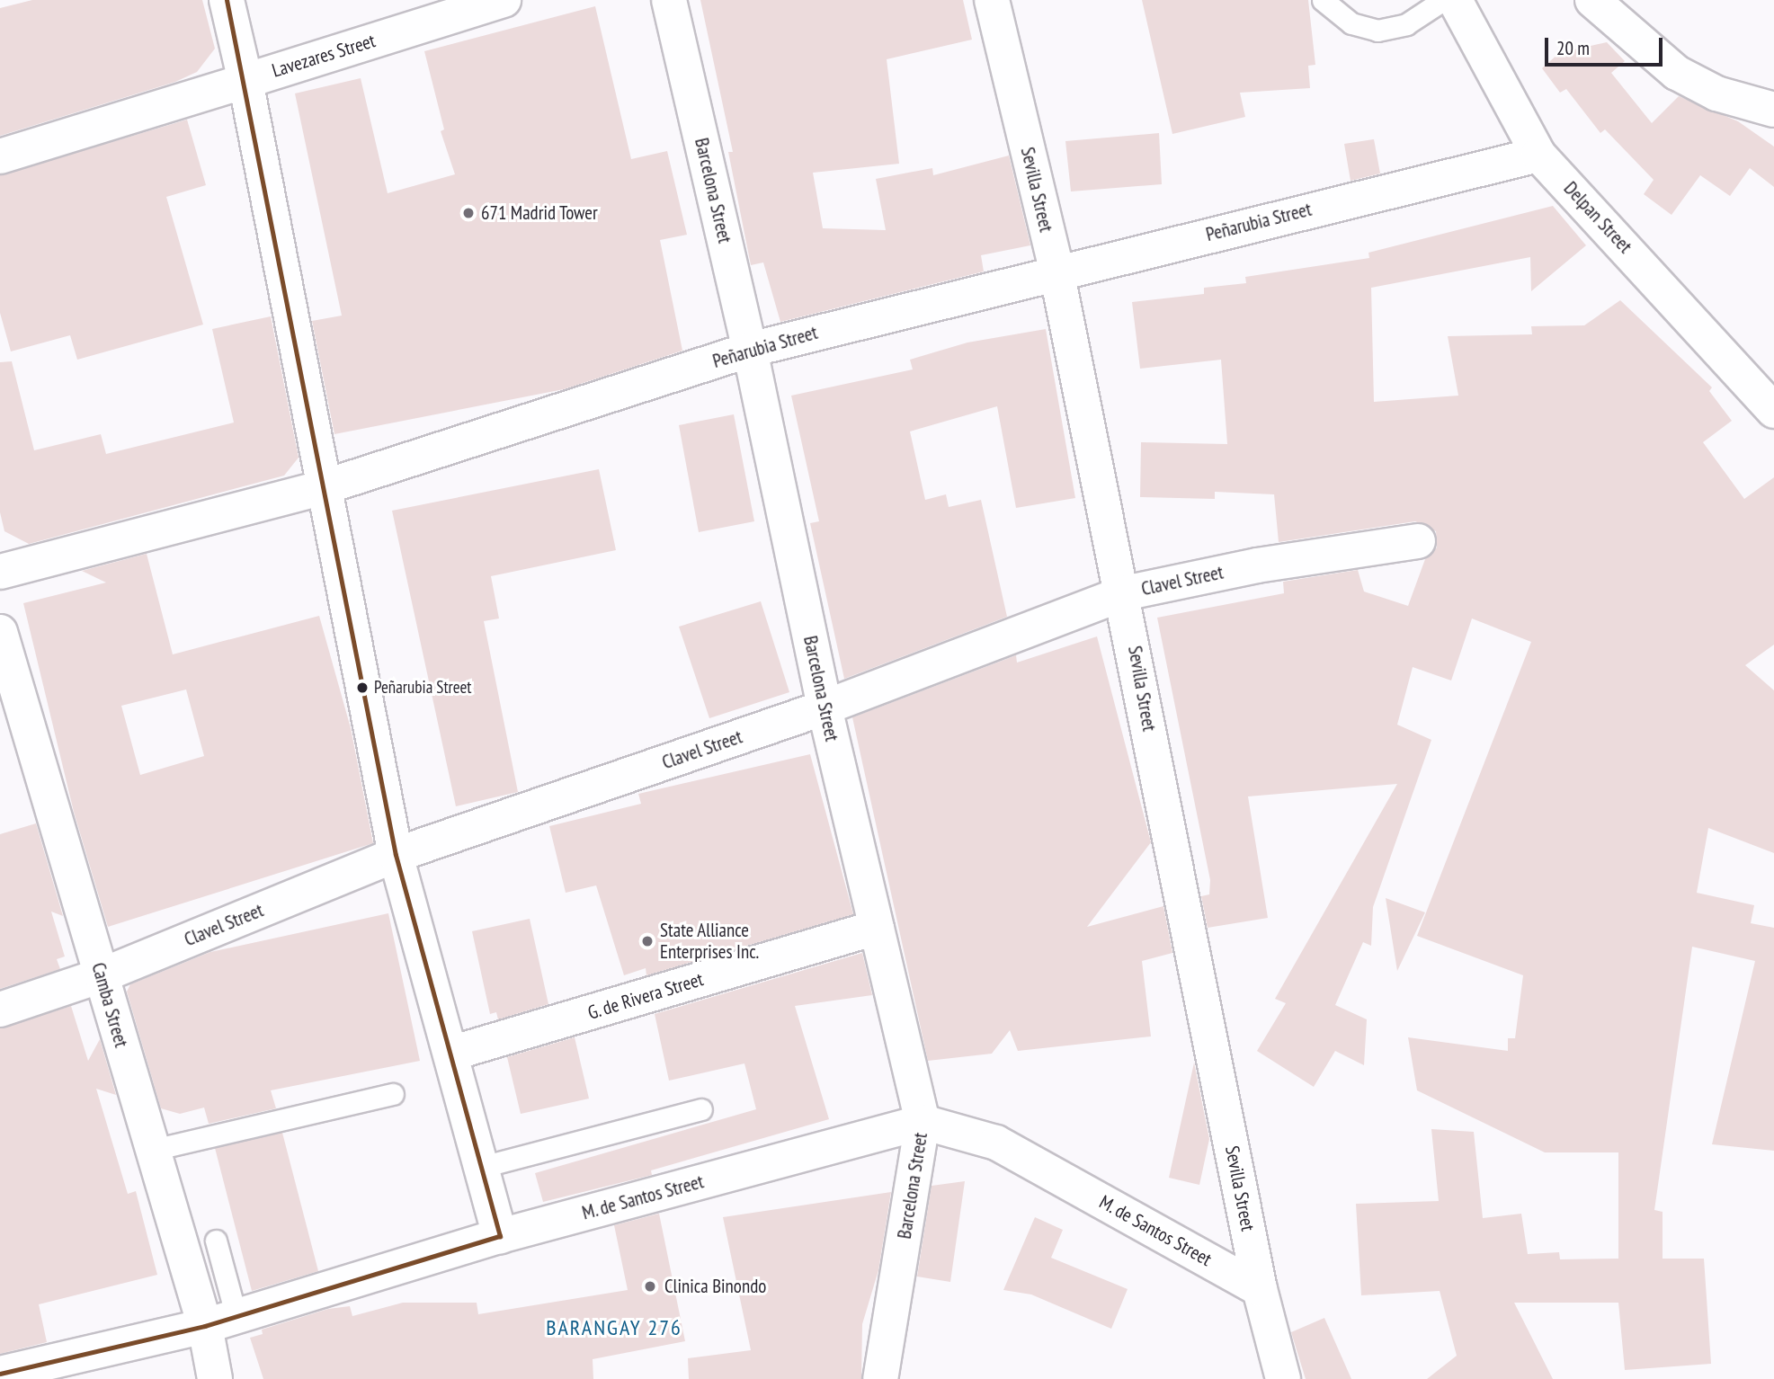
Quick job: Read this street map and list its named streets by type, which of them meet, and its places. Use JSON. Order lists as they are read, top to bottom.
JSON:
{
  "streets": {
    "street": [
      "Lavezares Street",
      "Sevilla Street",
      "Barcelona Street",
      "Delpan Street",
      "Peñarubia Street",
      "Clavel Street",
      "G. de Rivera Street",
      "Camba Street",
      "M. de Santos Street"
    ]
  },
  "crossings": [
    ["Sevilla Street", "Peñarubia Street"],
    ["Sevilla Street", "Clavel Street"],
    ["Sevilla Street", "M. de Santos Street"],
    ["Barcelona Street", "Peñarubia Street"],
    ["Barcelona Street", "Clavel Street"],
    ["Barcelona Street", "G. de Rivera Street"],
    ["Barcelona Street", "M. de Santos Street"],
    ["Delpan Street", "Peñarubia Street"],
    ["Clavel Street", "Camba Street"],
    ["Camba Street", "M. de Santos Street"]
  ],
  "districts": ["BARANGAY 276"],
  "places": [
    "671 Madrid Tower",
    "Peñarubia Street",
    "State Alliance Enterprises Inc.",
    "Clinica Binondo"
  ],
  "scale_bar": "20 m"
}
